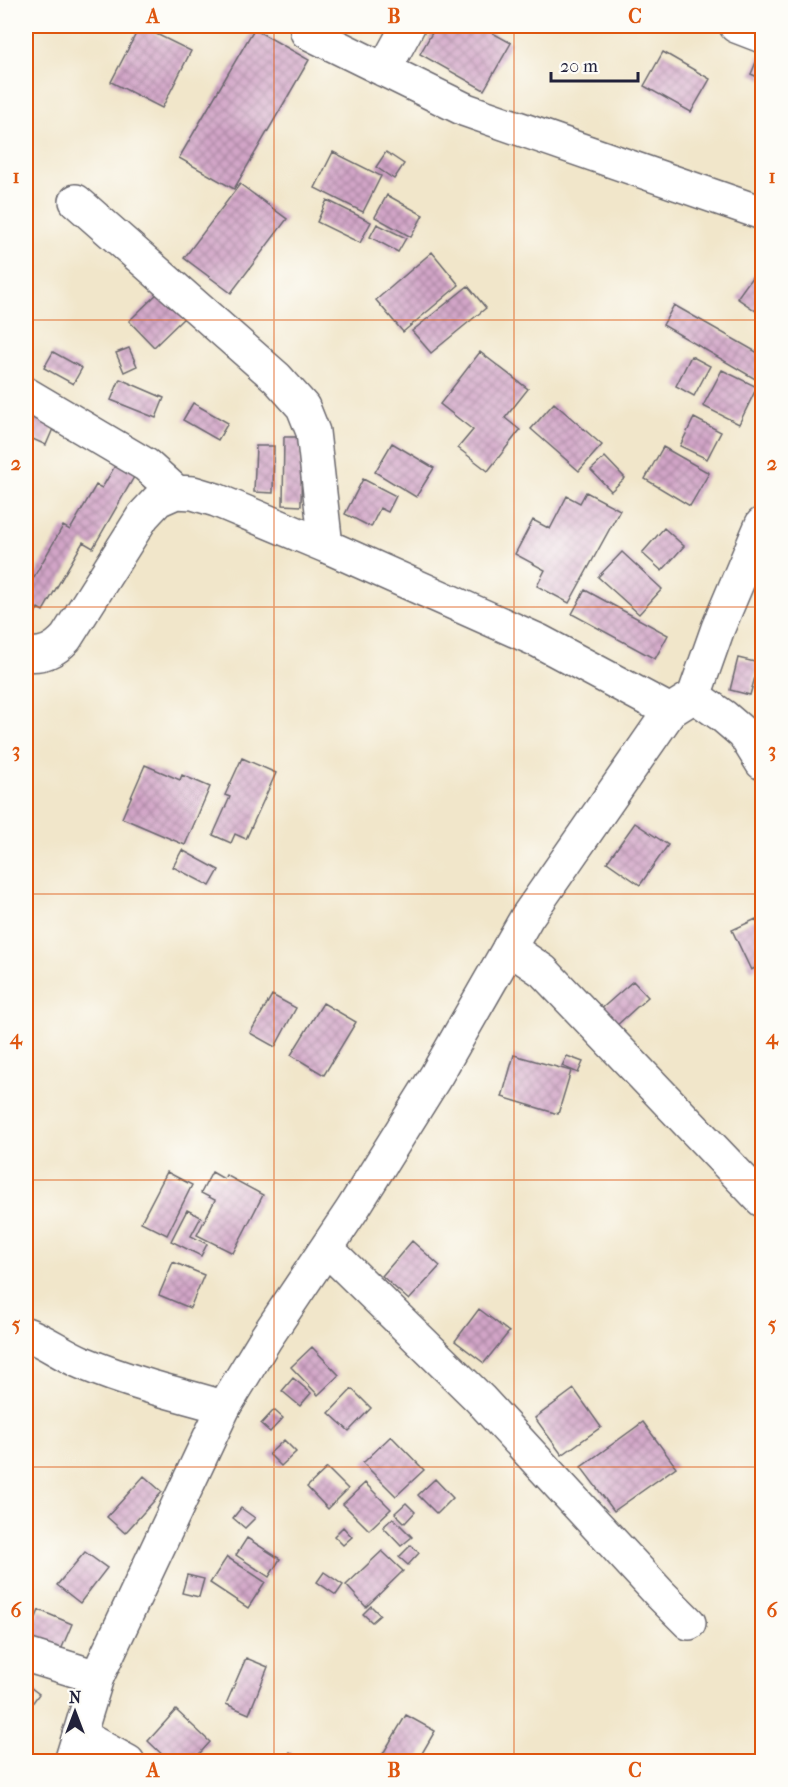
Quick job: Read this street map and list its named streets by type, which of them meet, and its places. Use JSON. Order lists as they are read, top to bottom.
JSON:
{
  "scale_bar": "20 m",
  "north": "top",
  "grid": {
    "columns": ["A", "B", "C"],
    "rows": [
      "1",
      "2",
      "3",
      "4",
      "5",
      "6"
    ]
  }
}
